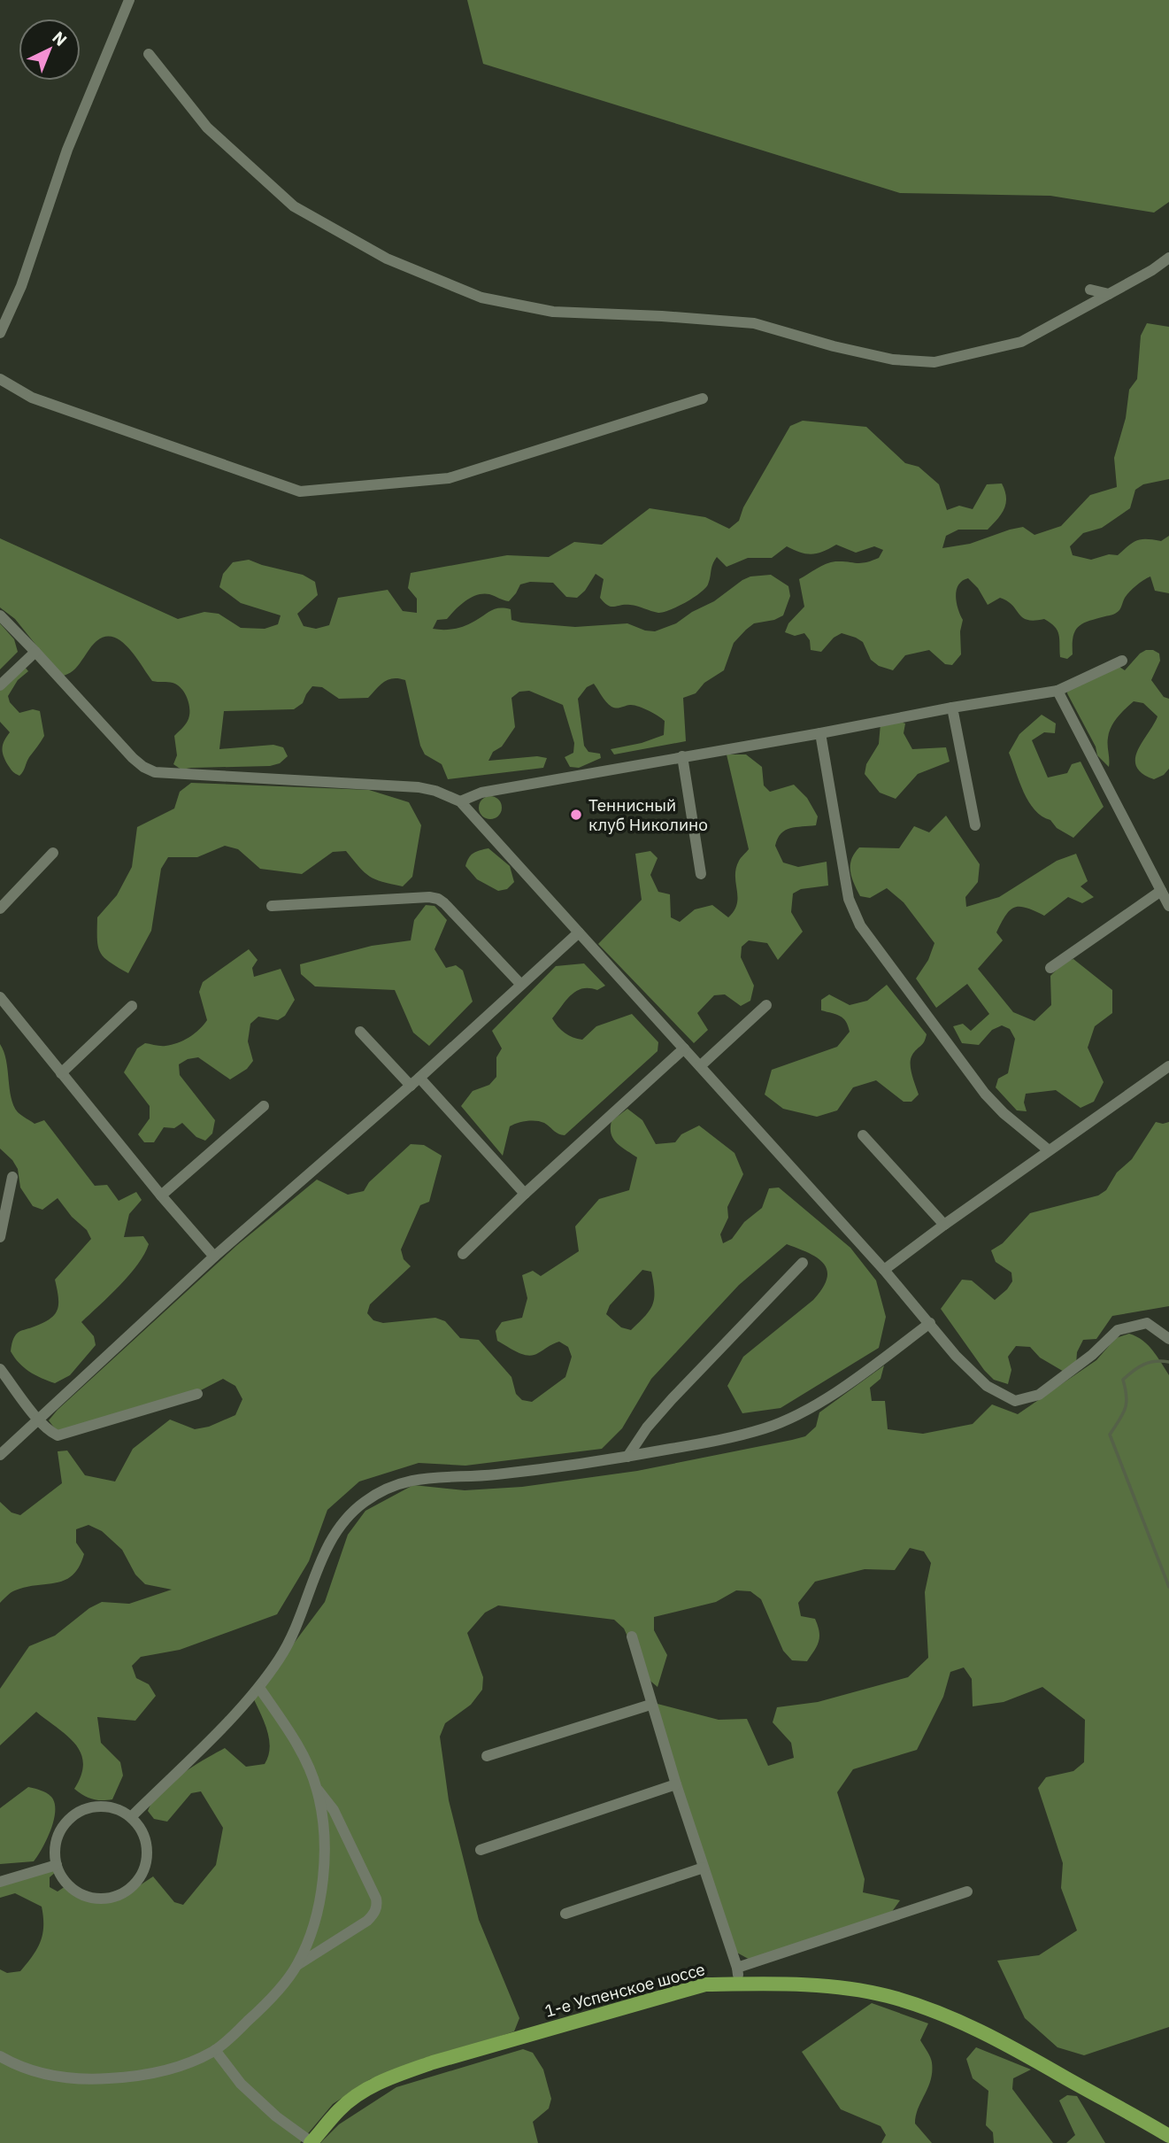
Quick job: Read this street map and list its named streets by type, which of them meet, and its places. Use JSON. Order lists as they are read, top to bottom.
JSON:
{
  "streets": {
    "main road": ["1-е Успенское шоссе"]
  },
  "places": ["Теннисный клуб Николино"],
  "north": "top right"
}
